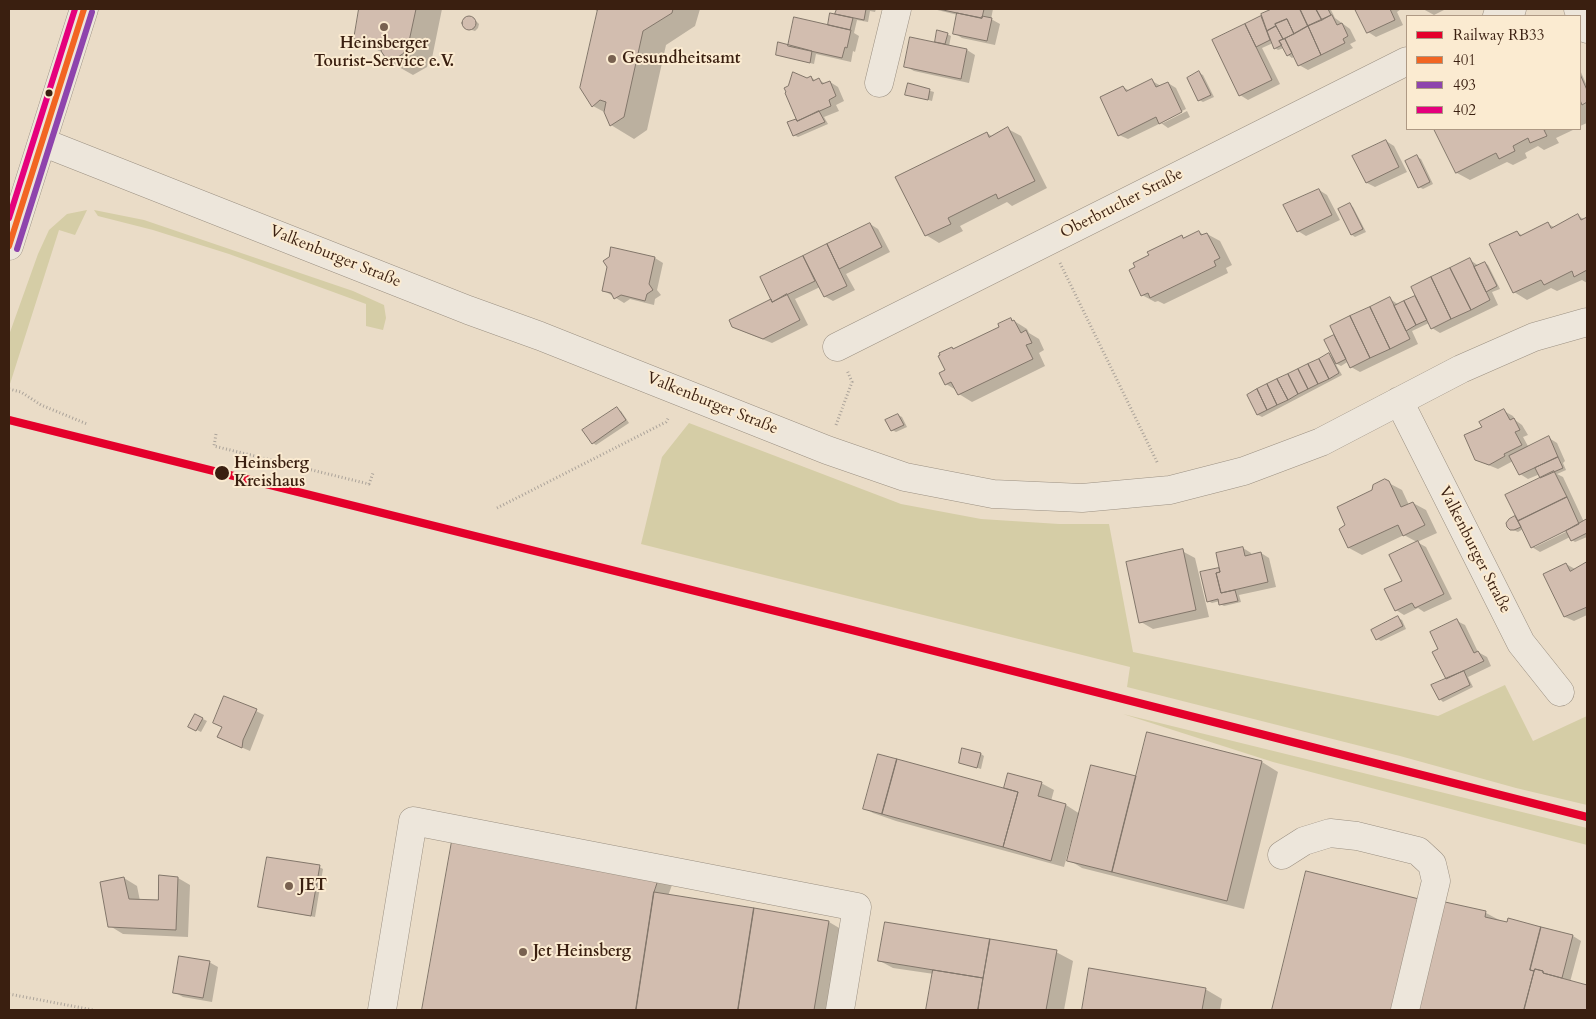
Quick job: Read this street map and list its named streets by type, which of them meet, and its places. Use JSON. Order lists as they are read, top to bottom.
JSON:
{
  "streets": {
    "street": ["Oberbrucher Straße", "Valkenburger Straße"]
  },
  "places": [
    "Heinsberger Tourist-Service e.V.",
    "Gesundheitsamt",
    "Heinsberg Kreishaus",
    "JET",
    "Jet Heinsberg"
  ],
  "lines": [
    "transit line 401",
    "transit line 402",
    "transit line 493",
    "rail line RB33"
  ],
  "legend": [
    "Railway RB33",
    "401",
    "493",
    "402"
  ]
}
